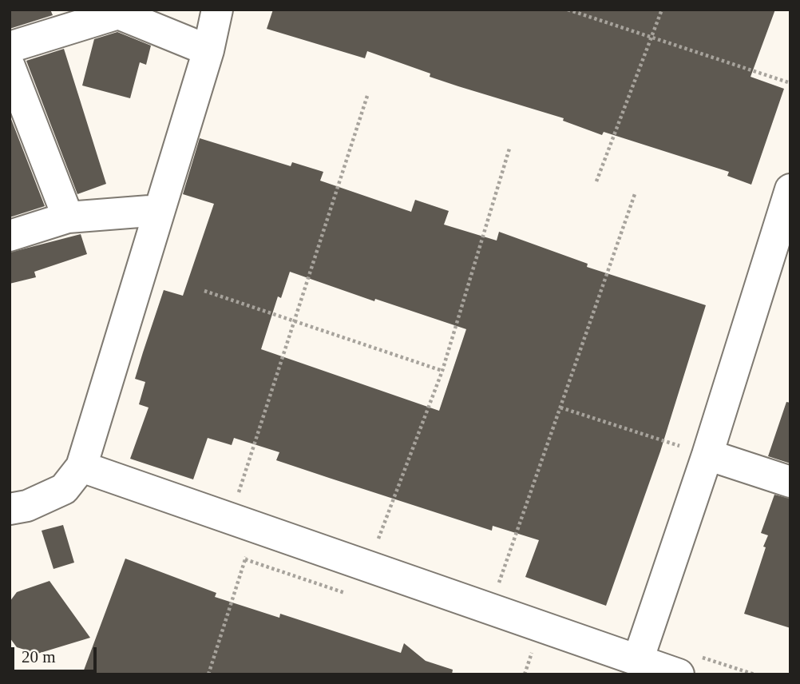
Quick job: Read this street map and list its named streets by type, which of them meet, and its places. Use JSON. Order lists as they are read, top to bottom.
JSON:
{
  "scale_bar": "20 m"
}
